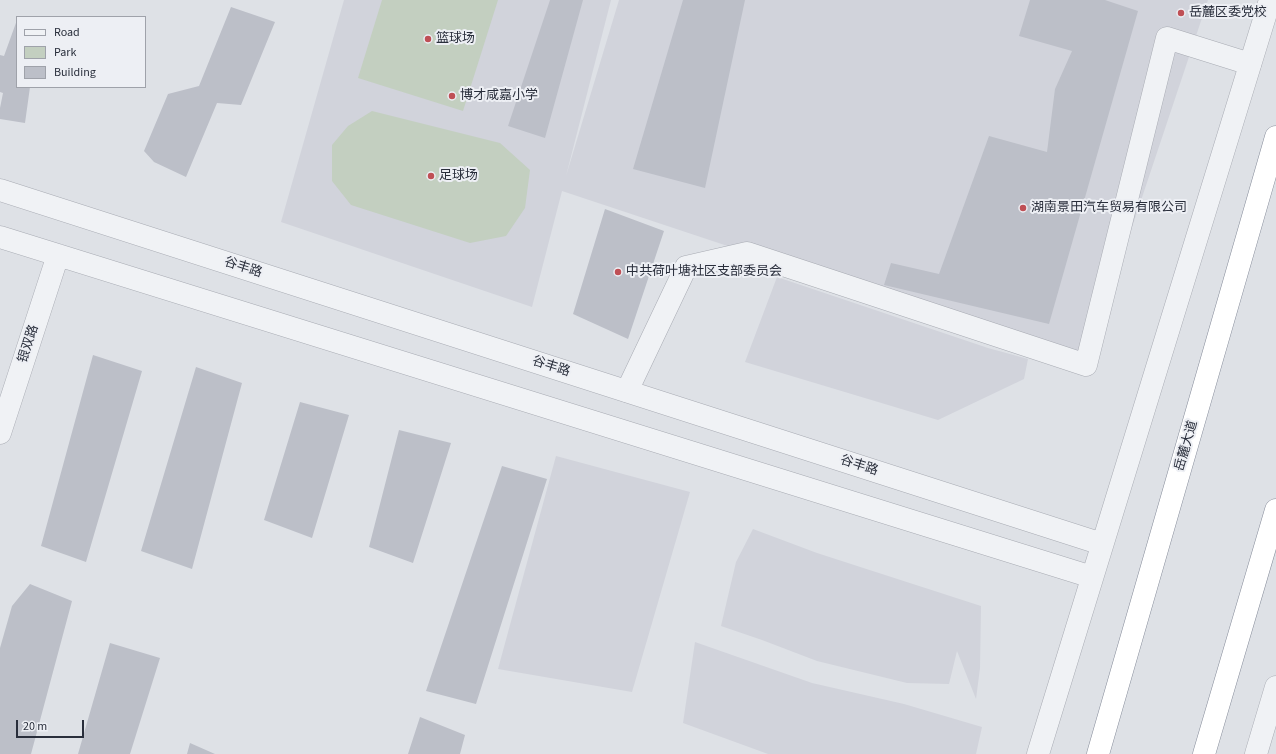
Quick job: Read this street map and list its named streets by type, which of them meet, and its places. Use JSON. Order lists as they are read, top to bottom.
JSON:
{
  "streets": {
    "highway": ["岳麓大道"],
    "street": ["谷丰路", "银双路"]
  },
  "places": [
    "岳麓区委党校",
    "篮球场",
    "博才咸嘉小学",
    "足球场",
    "湖南景田汽车贸易有限公司",
    "中共荷叶塘社区支部委员会"
  ],
  "legend": ["Road", "Park", "Building"],
  "scale_bar": "20 m"
}
